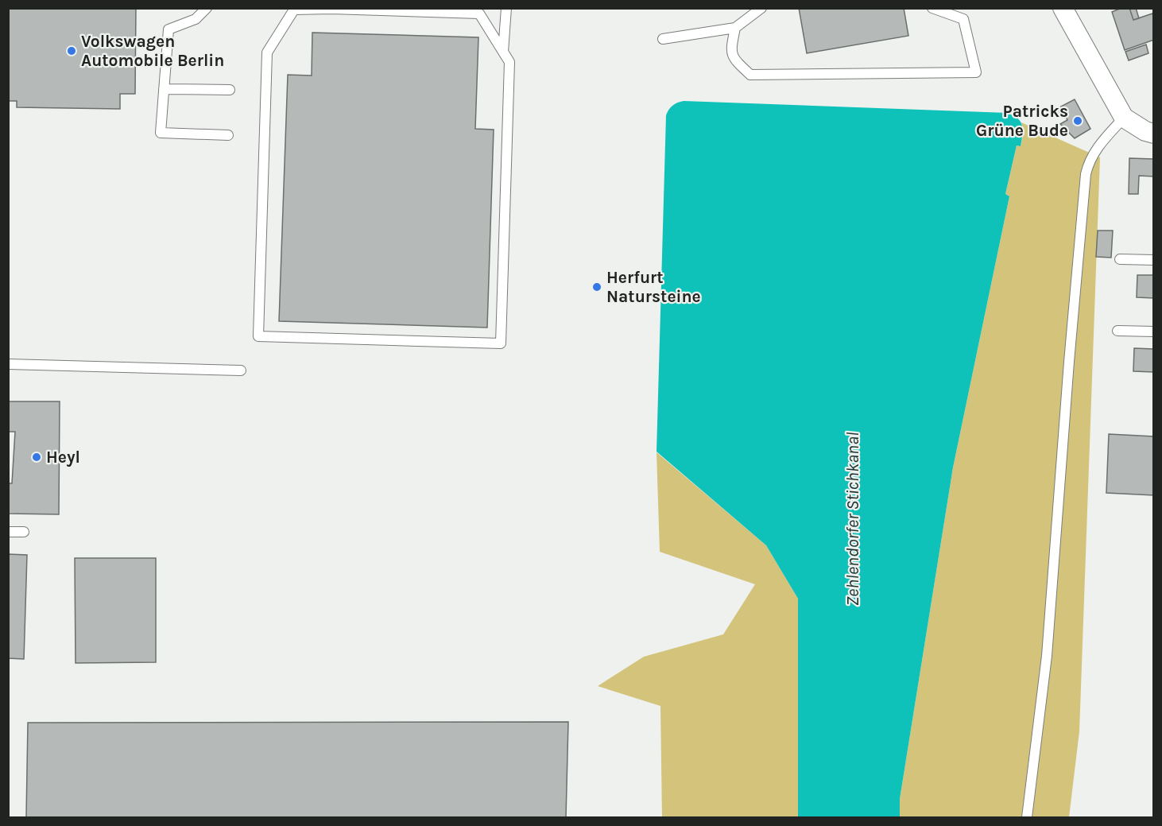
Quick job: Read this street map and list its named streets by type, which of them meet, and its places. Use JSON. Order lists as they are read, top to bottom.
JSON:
{
  "water": ["Zehlendorfer Stichkanal"],
  "places": [
    "Volkswagen Automobile Berlin",
    "Patricks Grüne Bude",
    "Herfurt Natursteine",
    "Heyl"
  ]
}
